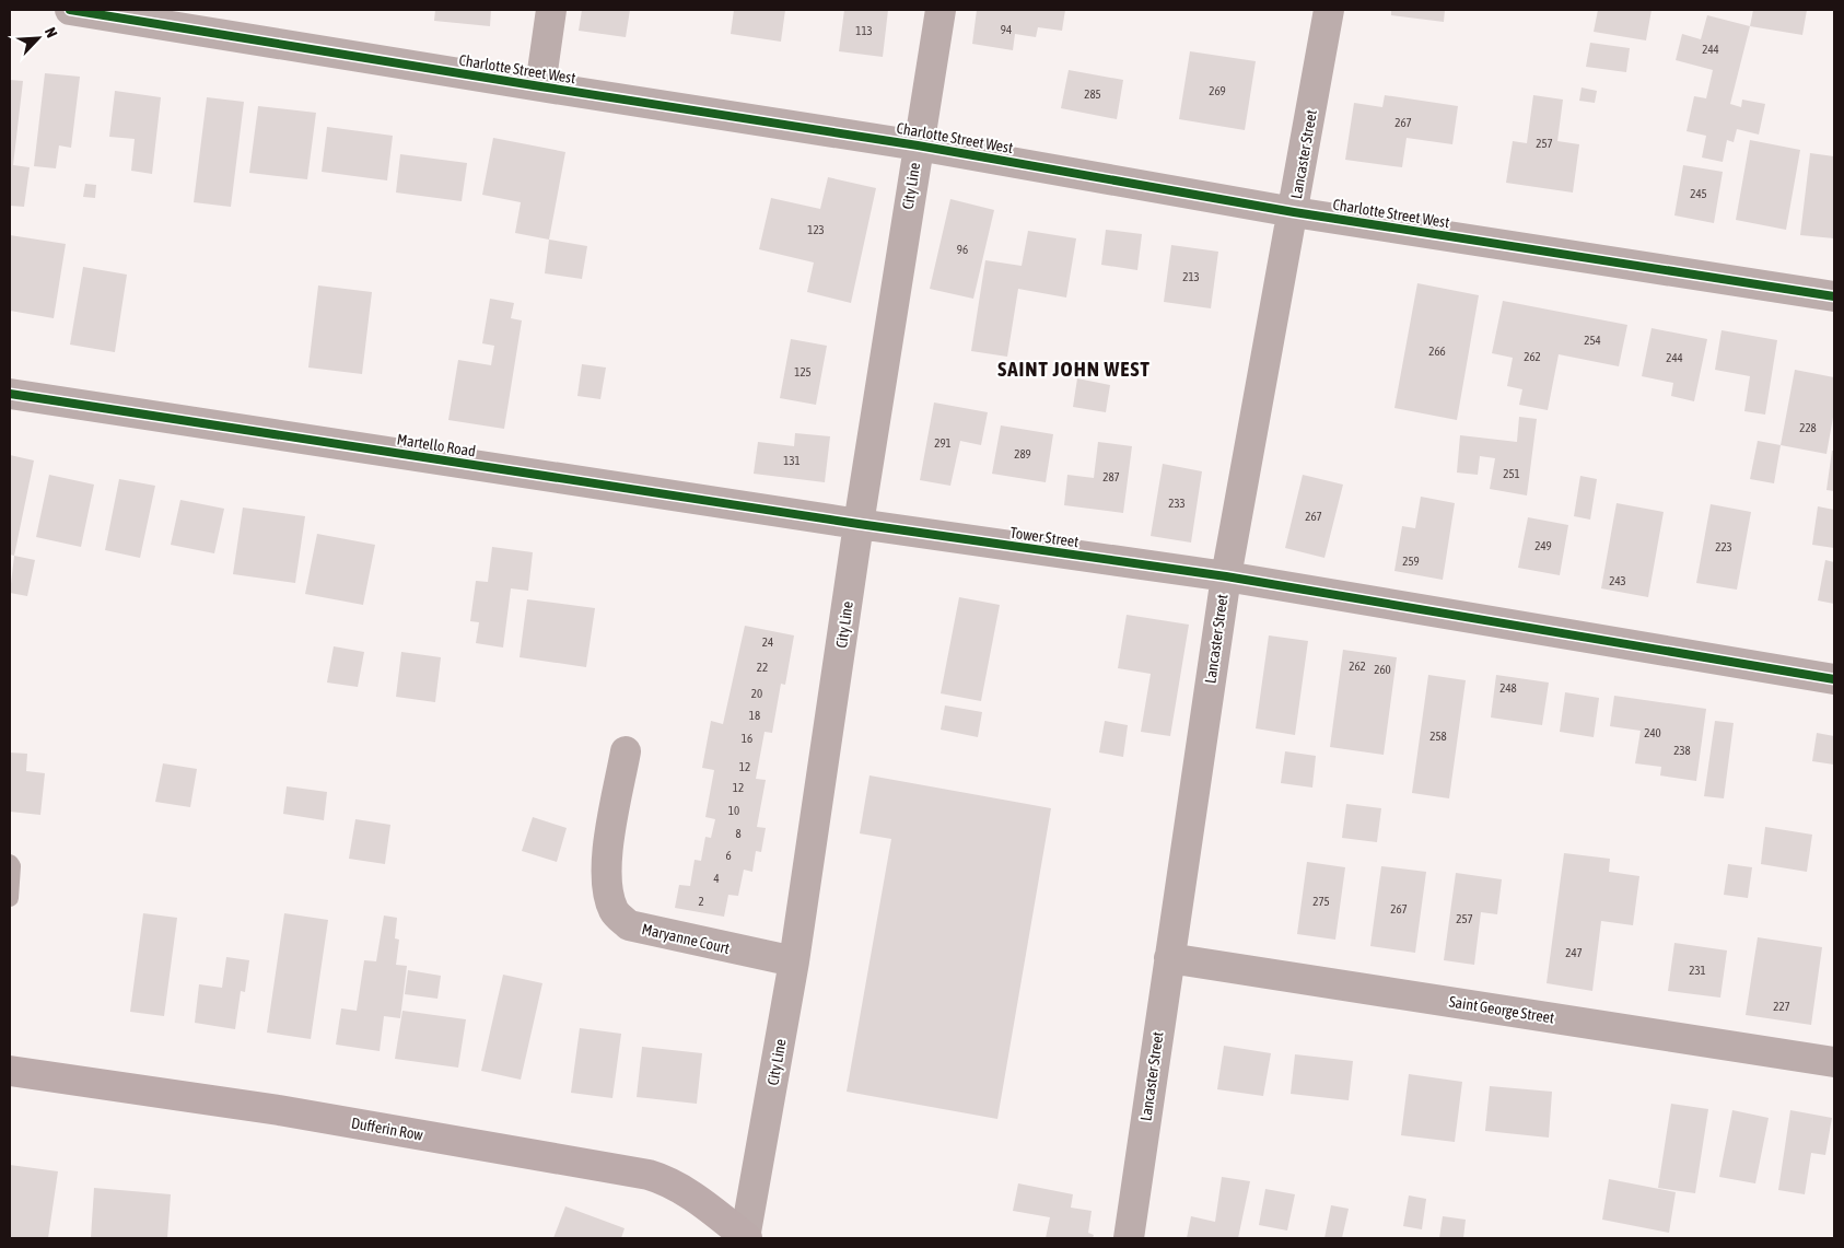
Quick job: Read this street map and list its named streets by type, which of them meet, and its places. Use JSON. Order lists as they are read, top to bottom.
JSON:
{
  "streets": {
    "street": [
      "Charlotte Street West",
      "Lancaster Street",
      "City Line",
      "Martello Road",
      "Tower Street",
      "Maryanne Court",
      "Saint George Street",
      "Dufferin Row"
    ]
  },
  "crossings": [
    ["Charlotte Street West", "Lancaster Street"],
    ["Charlotte Street West", "City Line"],
    ["Lancaster Street", "Tower Street"],
    ["Lancaster Street", "Saint George Street"],
    ["City Line", "Martello Road"],
    ["City Line", "Tower Street"],
    ["City Line", "Maryanne Court"],
    ["City Line", "Dufferin Row"],
    ["Martello Road", "Tower Street"]
  ],
  "districts": ["SAINT JOHN WEST"],
  "house_numbers": [
    "94",
    "113",
    "244",
    "269",
    "285",
    "267",
    "257",
    "245",
    "123",
    "96",
    "213",
    "254",
    "266",
    "262",
    "244",
    "125",
    "228",
    "291",
    "289",
    "131",
    "251",
    "287",
    "233",
    "267",
    "249",
    "223",
    "259",
    "243",
    "24",
    "262",
    "22",
    "260",
    "248",
    "20",
    "18",
    "240",
    "258",
    "16",
    "238",
    "12",
    "12",
    "10",
    "8",
    "6",
    "4",
    "2",
    "275",
    "267",
    "257",
    "247",
    "231",
    "227"
  ],
  "north": "top right"
}
